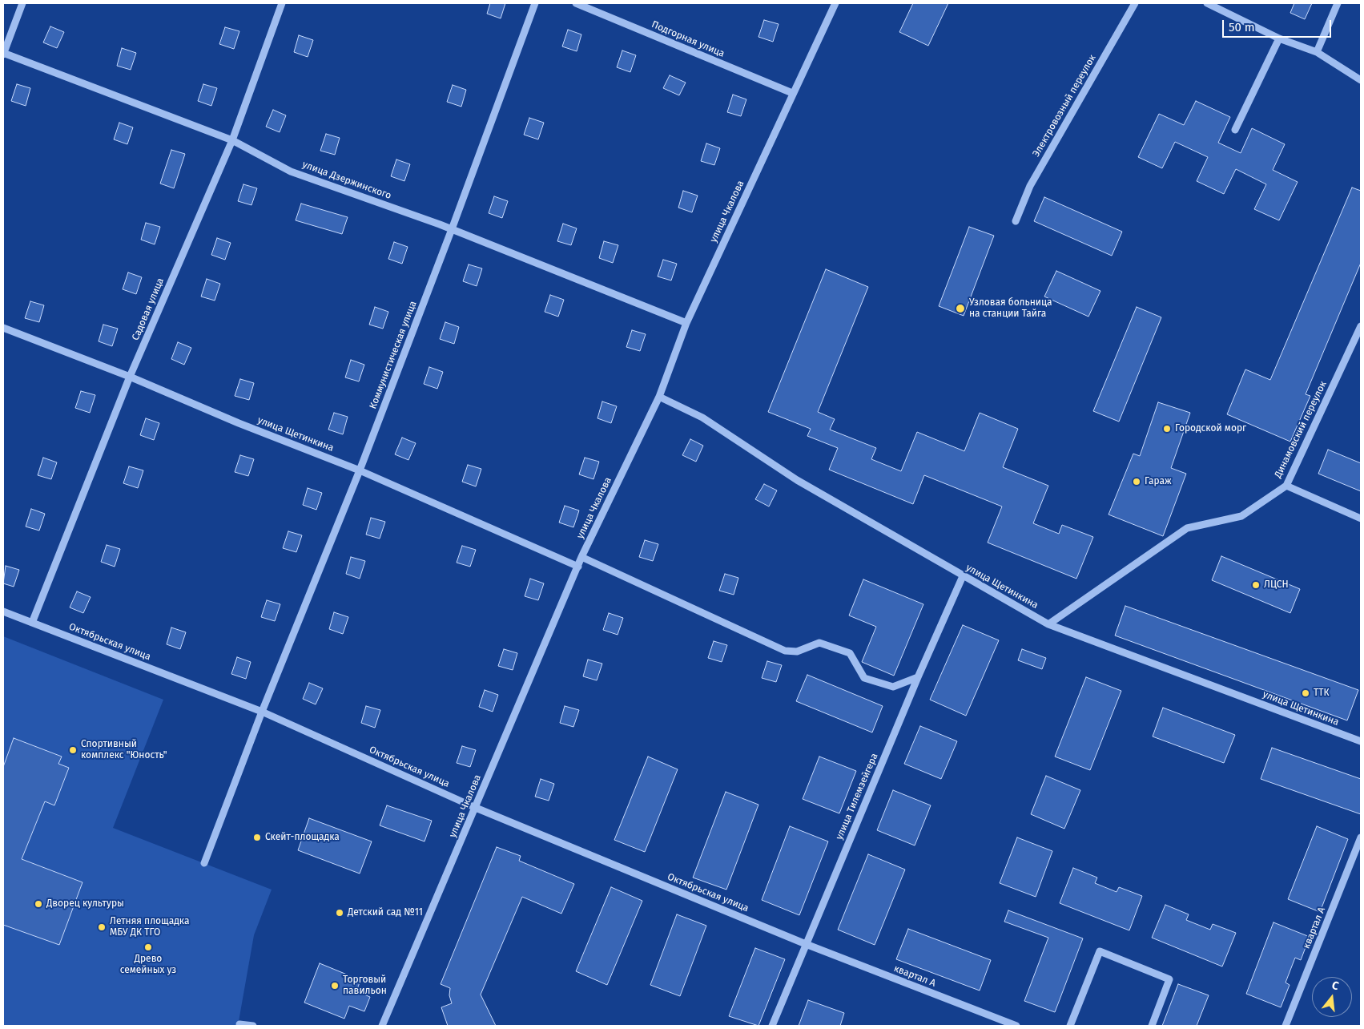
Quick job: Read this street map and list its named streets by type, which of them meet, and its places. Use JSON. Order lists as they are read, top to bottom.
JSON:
{
  "streets": {
    "street": [
      "Подгорная улица",
      "Электровозный переулок",
      "улица Дзержинского",
      "улица Чкалова",
      "Садовая улица",
      "Коммунистическая улица",
      "Динамовский переулок",
      "улица Щетинкина",
      "Октябрьская улица",
      "улица Тилемзейгера",
      "квартал А"
    ]
  },
  "crossings": [
    ["Подгорная улица", "улица Чкалова"],
    ["улица Дзержинского", "улица Чкалова"],
    ["улица Дзержинского", "Садовая улица"],
    ["улица Дзержинского", "Коммунистическая улица"],
    ["улица Чкалова", "улица Щетинкина"],
    ["улица Чкалова", "Октябрьская улица"],
    ["Садовая улица", "улица Щетинкина"],
    ["Садовая улица", "Октябрьская улица"],
    ["Коммунистическая улица", "улица Щетинкина"],
    ["Коммунистическая улица", "Октябрьская улица"],
    ["Динамовский переулок", "улица Щетинкина"],
    ["улица Щетинкина", "улица Тилемзейгера"],
    ["Октябрьская улица", "улица Тилемзейгера"],
    ["Октябрьская улица", "квартал А"],
    ["улица Тилемзейгера", "квартал А"]
  ],
  "places": [
    "Узловая больница на станции Тайга",
    "Городской морг",
    "Гараж",
    "ЛЦСН",
    "ТТК",
    "Спортивный комплекс \"Юность\"",
    "Скейт-площадка",
    "Дворец культуры",
    "Детский сад №11",
    "Летняя площадка МБУ ДК ТГО",
    "Древо семейных уз",
    "Торговый павильон"
  ],
  "scale_bar": "50 m",
  "north": "top"
}
